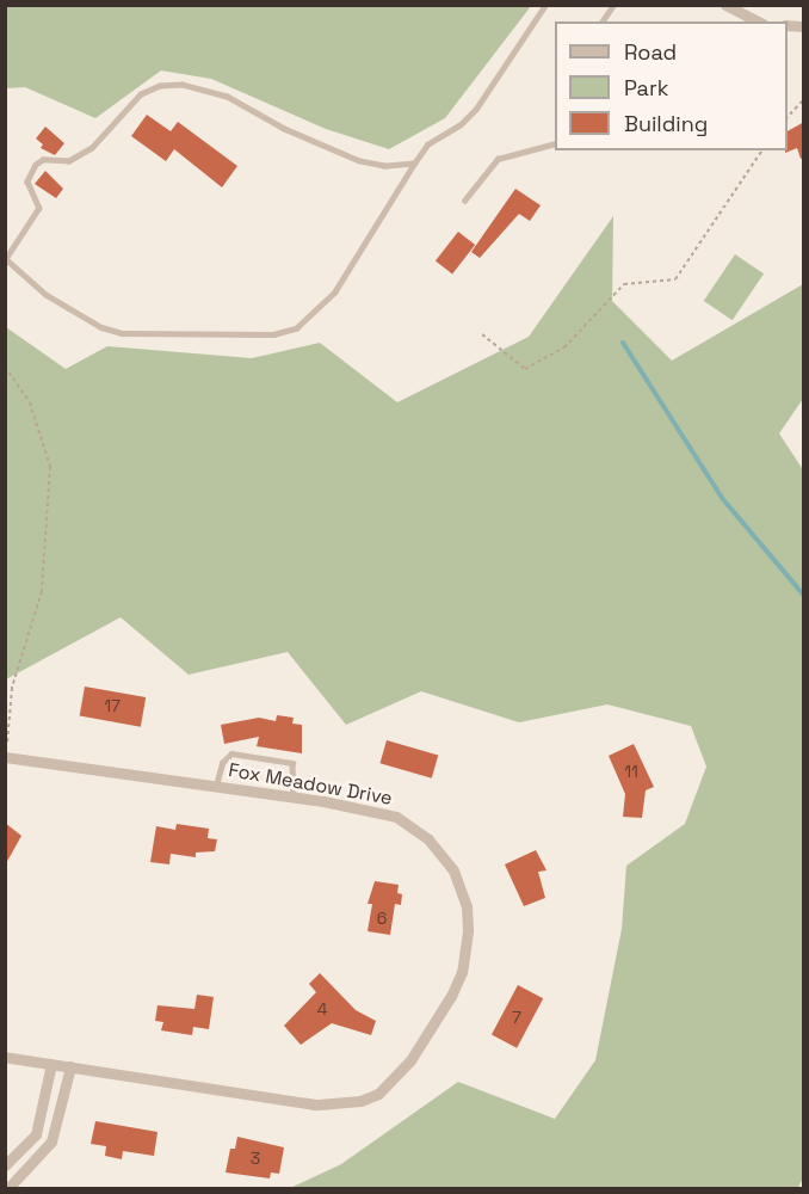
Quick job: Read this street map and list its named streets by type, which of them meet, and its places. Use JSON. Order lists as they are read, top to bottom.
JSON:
{
  "streets": {
    "street": ["Fox Meadow Drive"]
  },
  "house_numbers": [
    "17",
    "11",
    "6",
    "4",
    "7",
    "3"
  ],
  "legend": ["Road", "Park", "Building"]
}
